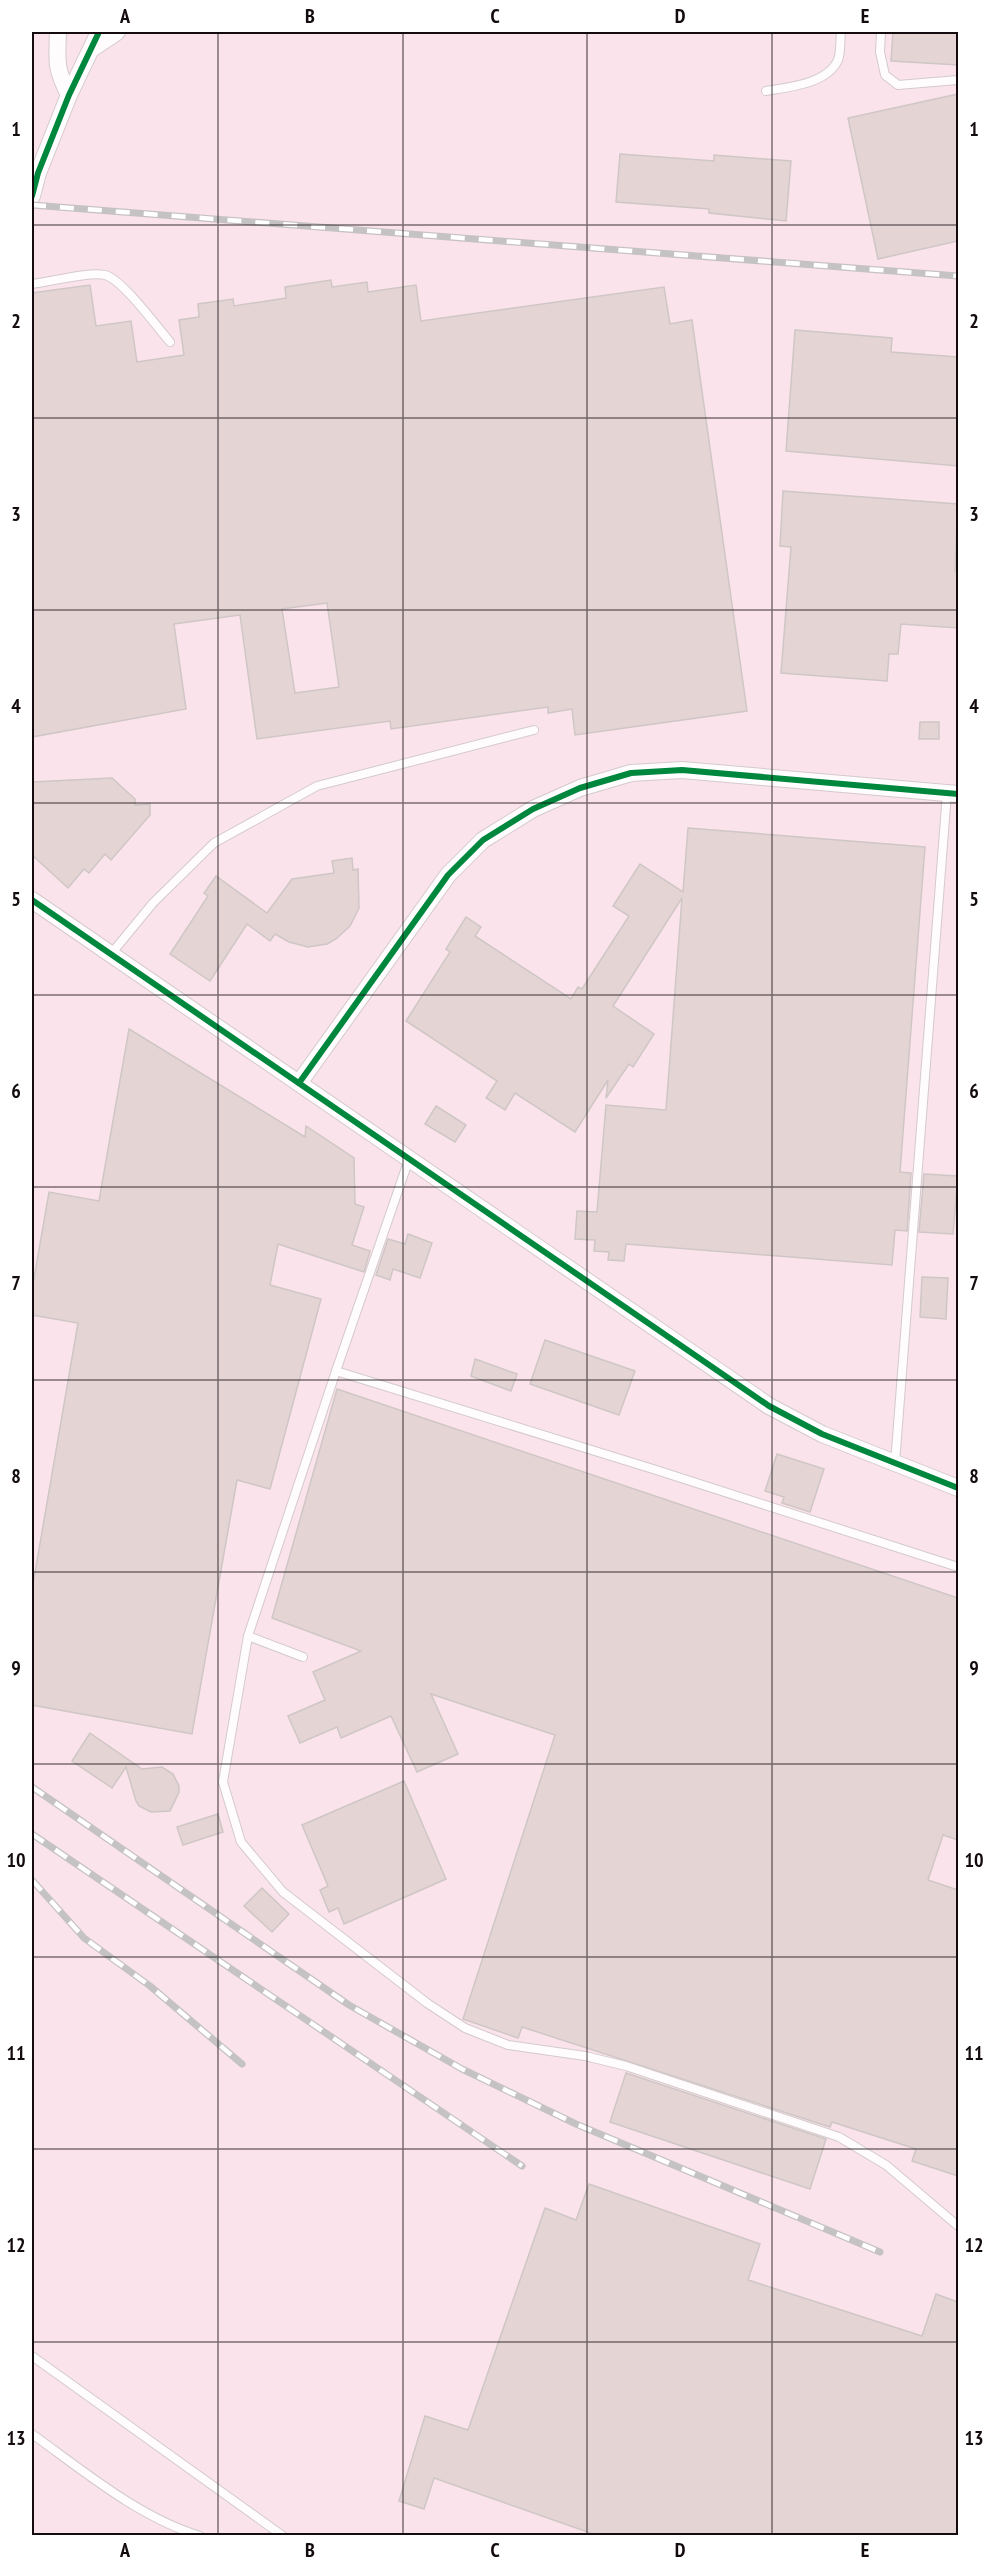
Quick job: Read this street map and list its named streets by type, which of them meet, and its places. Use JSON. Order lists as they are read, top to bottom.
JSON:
{
  "grid": {
    "columns": [
      "A",
      "B",
      "C",
      "D",
      "E"
    ],
    "rows": [
      "1",
      "2",
      "3",
      "4",
      "5",
      "6",
      "7",
      "8",
      "9",
      "10",
      "11",
      "12",
      "13"
    ]
  }
}
